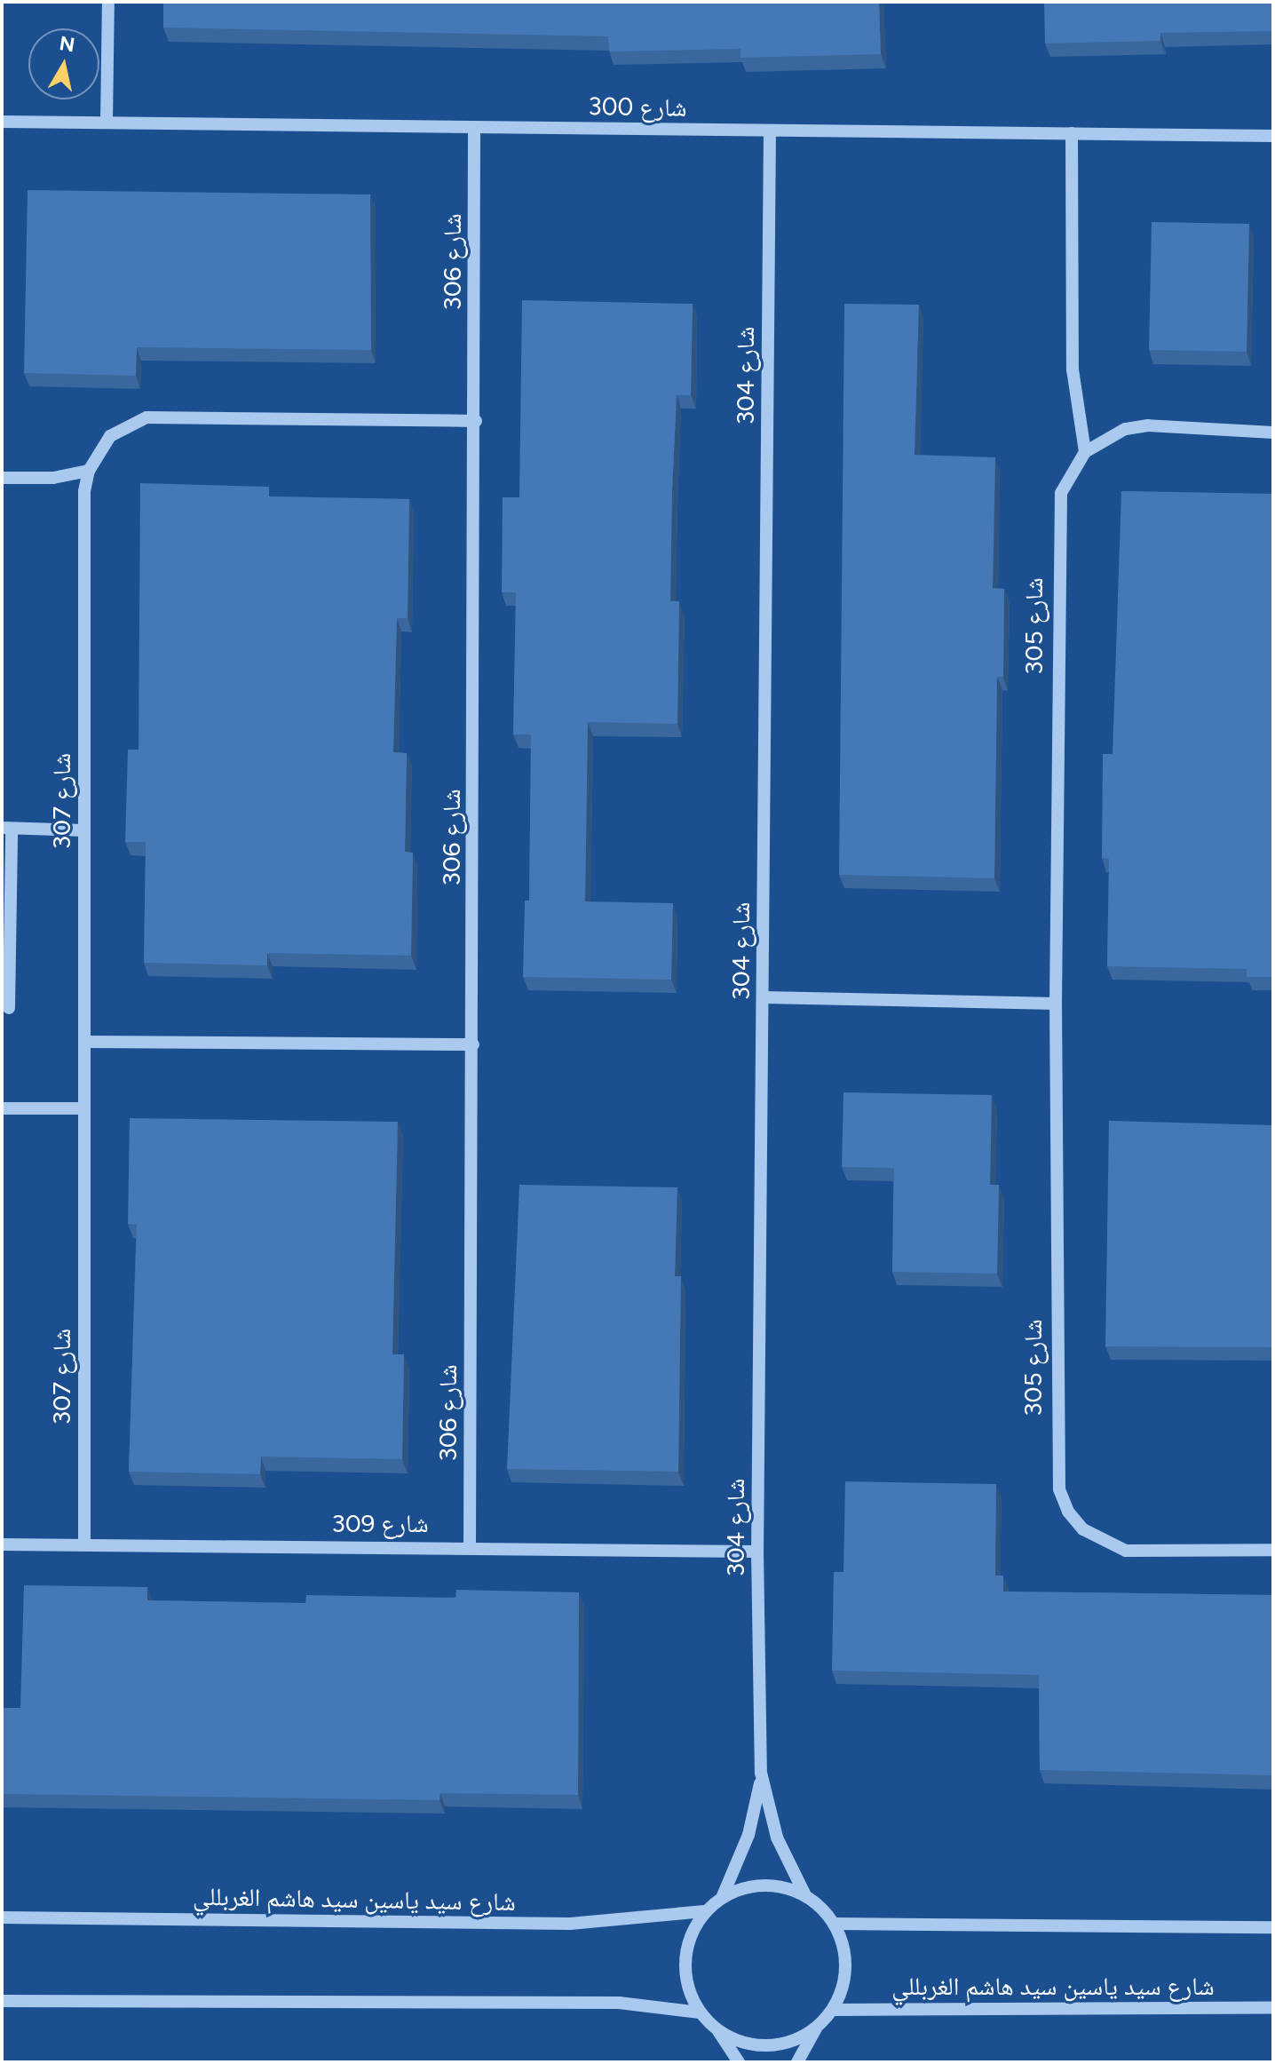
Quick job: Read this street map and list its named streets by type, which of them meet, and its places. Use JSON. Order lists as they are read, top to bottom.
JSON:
{
  "streets": {
    "street": [
      "شارع 300",
      "شارع 306",
      "شارع 304",
      "شارع 305",
      "شارع 307",
      "شارع 309",
      "شارع سيد ياسين سيد هاشم الغربللي"
    ]
  },
  "crossings": [
    ["شارع 300", "شارع 306"],
    ["شارع 300", "شارع 304"],
    ["شارع 306", "شارع 309"],
    ["شارع 304", "شارع 309"],
    ["شارع 304", "شارع سيد ياسين سيد هاشم الغربللي"],
    ["شارع 307", "شارع 309"]
  ],
  "north": "top"
}
